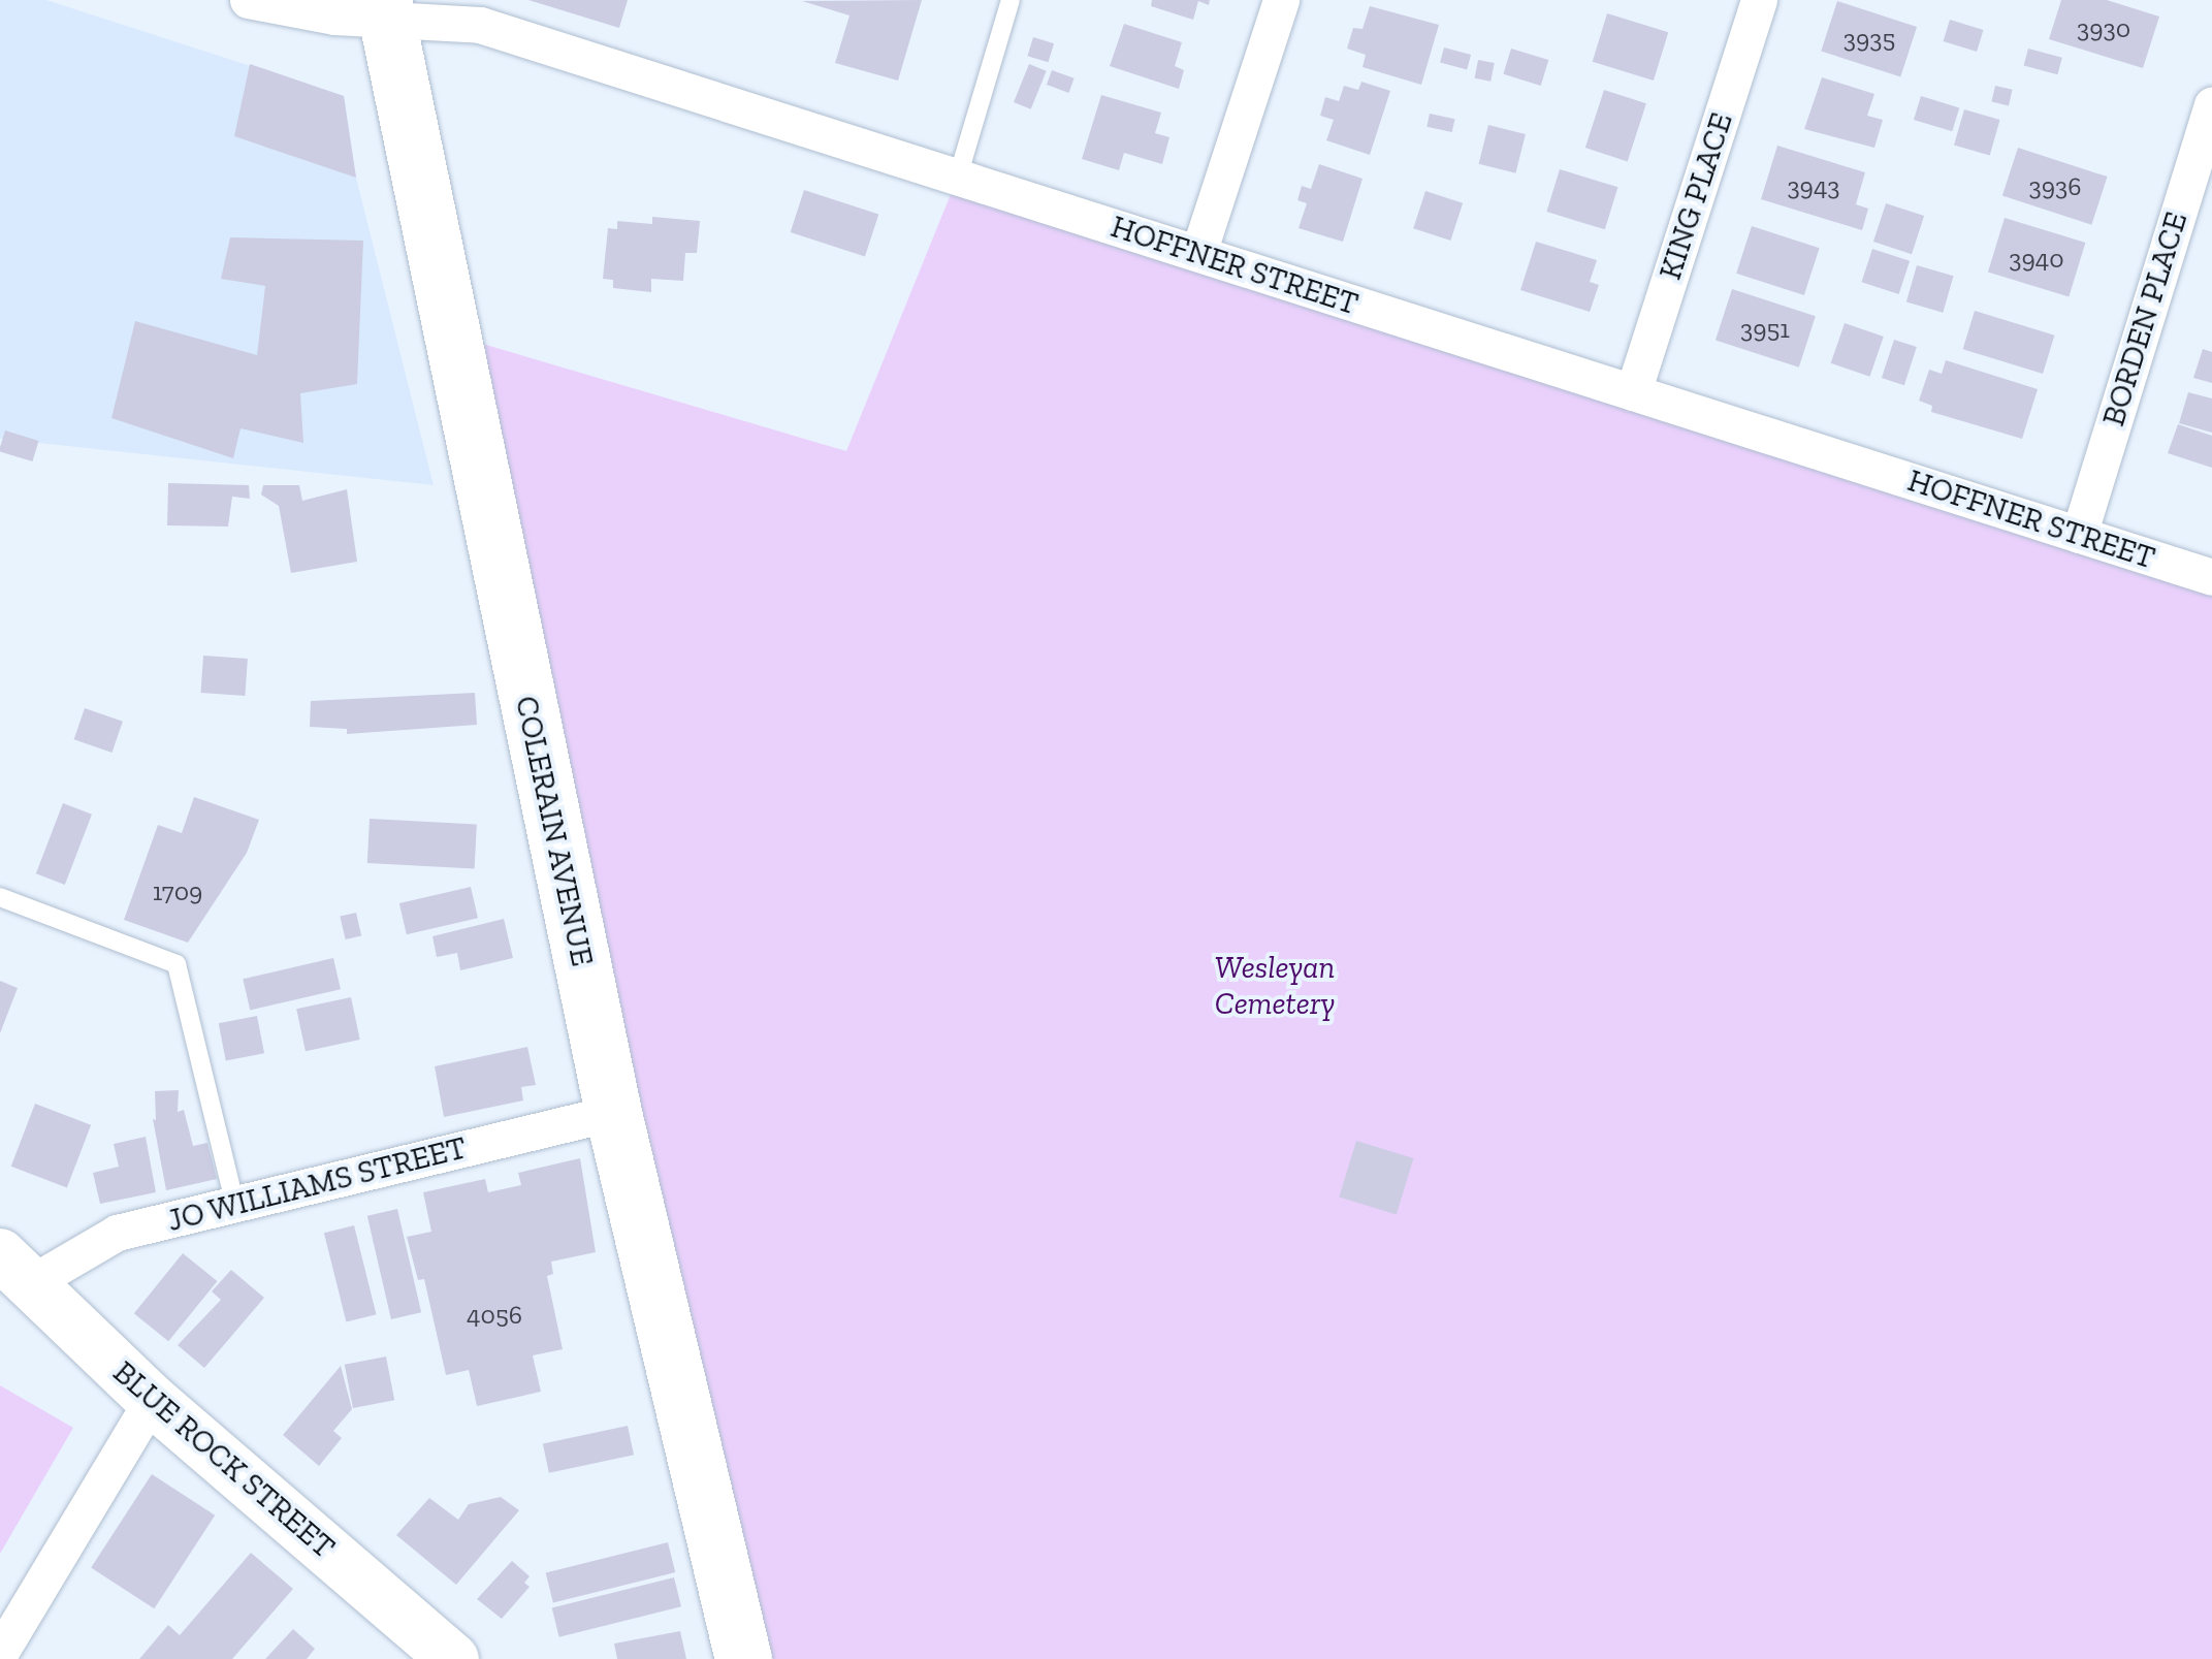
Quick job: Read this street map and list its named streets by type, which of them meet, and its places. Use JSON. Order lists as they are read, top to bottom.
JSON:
{
  "streets": {
    "main road": ["COLERAIN AVENUE"],
    "street": [
      "KING PLACE",
      "HOFFNER STREET",
      "BORDEN PLACE",
      "JO WILLIAMS STREET",
      "BLUE ROCK STREET"
    ]
  },
  "crossings": [
    ["KING PLACE", "HOFFNER STREET"],
    ["HOFFNER STREET", "BORDEN PLACE"],
    ["HOFFNER STREET", "COLERAIN AVENUE"],
    ["COLERAIN AVENUE", "JO WILLIAMS STREET"],
    ["JO WILLIAMS STREET", "BLUE ROCK STREET"]
  ],
  "parks": ["Wesleyan Cemetery"],
  "house_numbers": [
    "3930",
    "3935",
    "3943",
    "3936",
    "3940",
    "3951",
    "1709",
    "4056"
  ]
}
